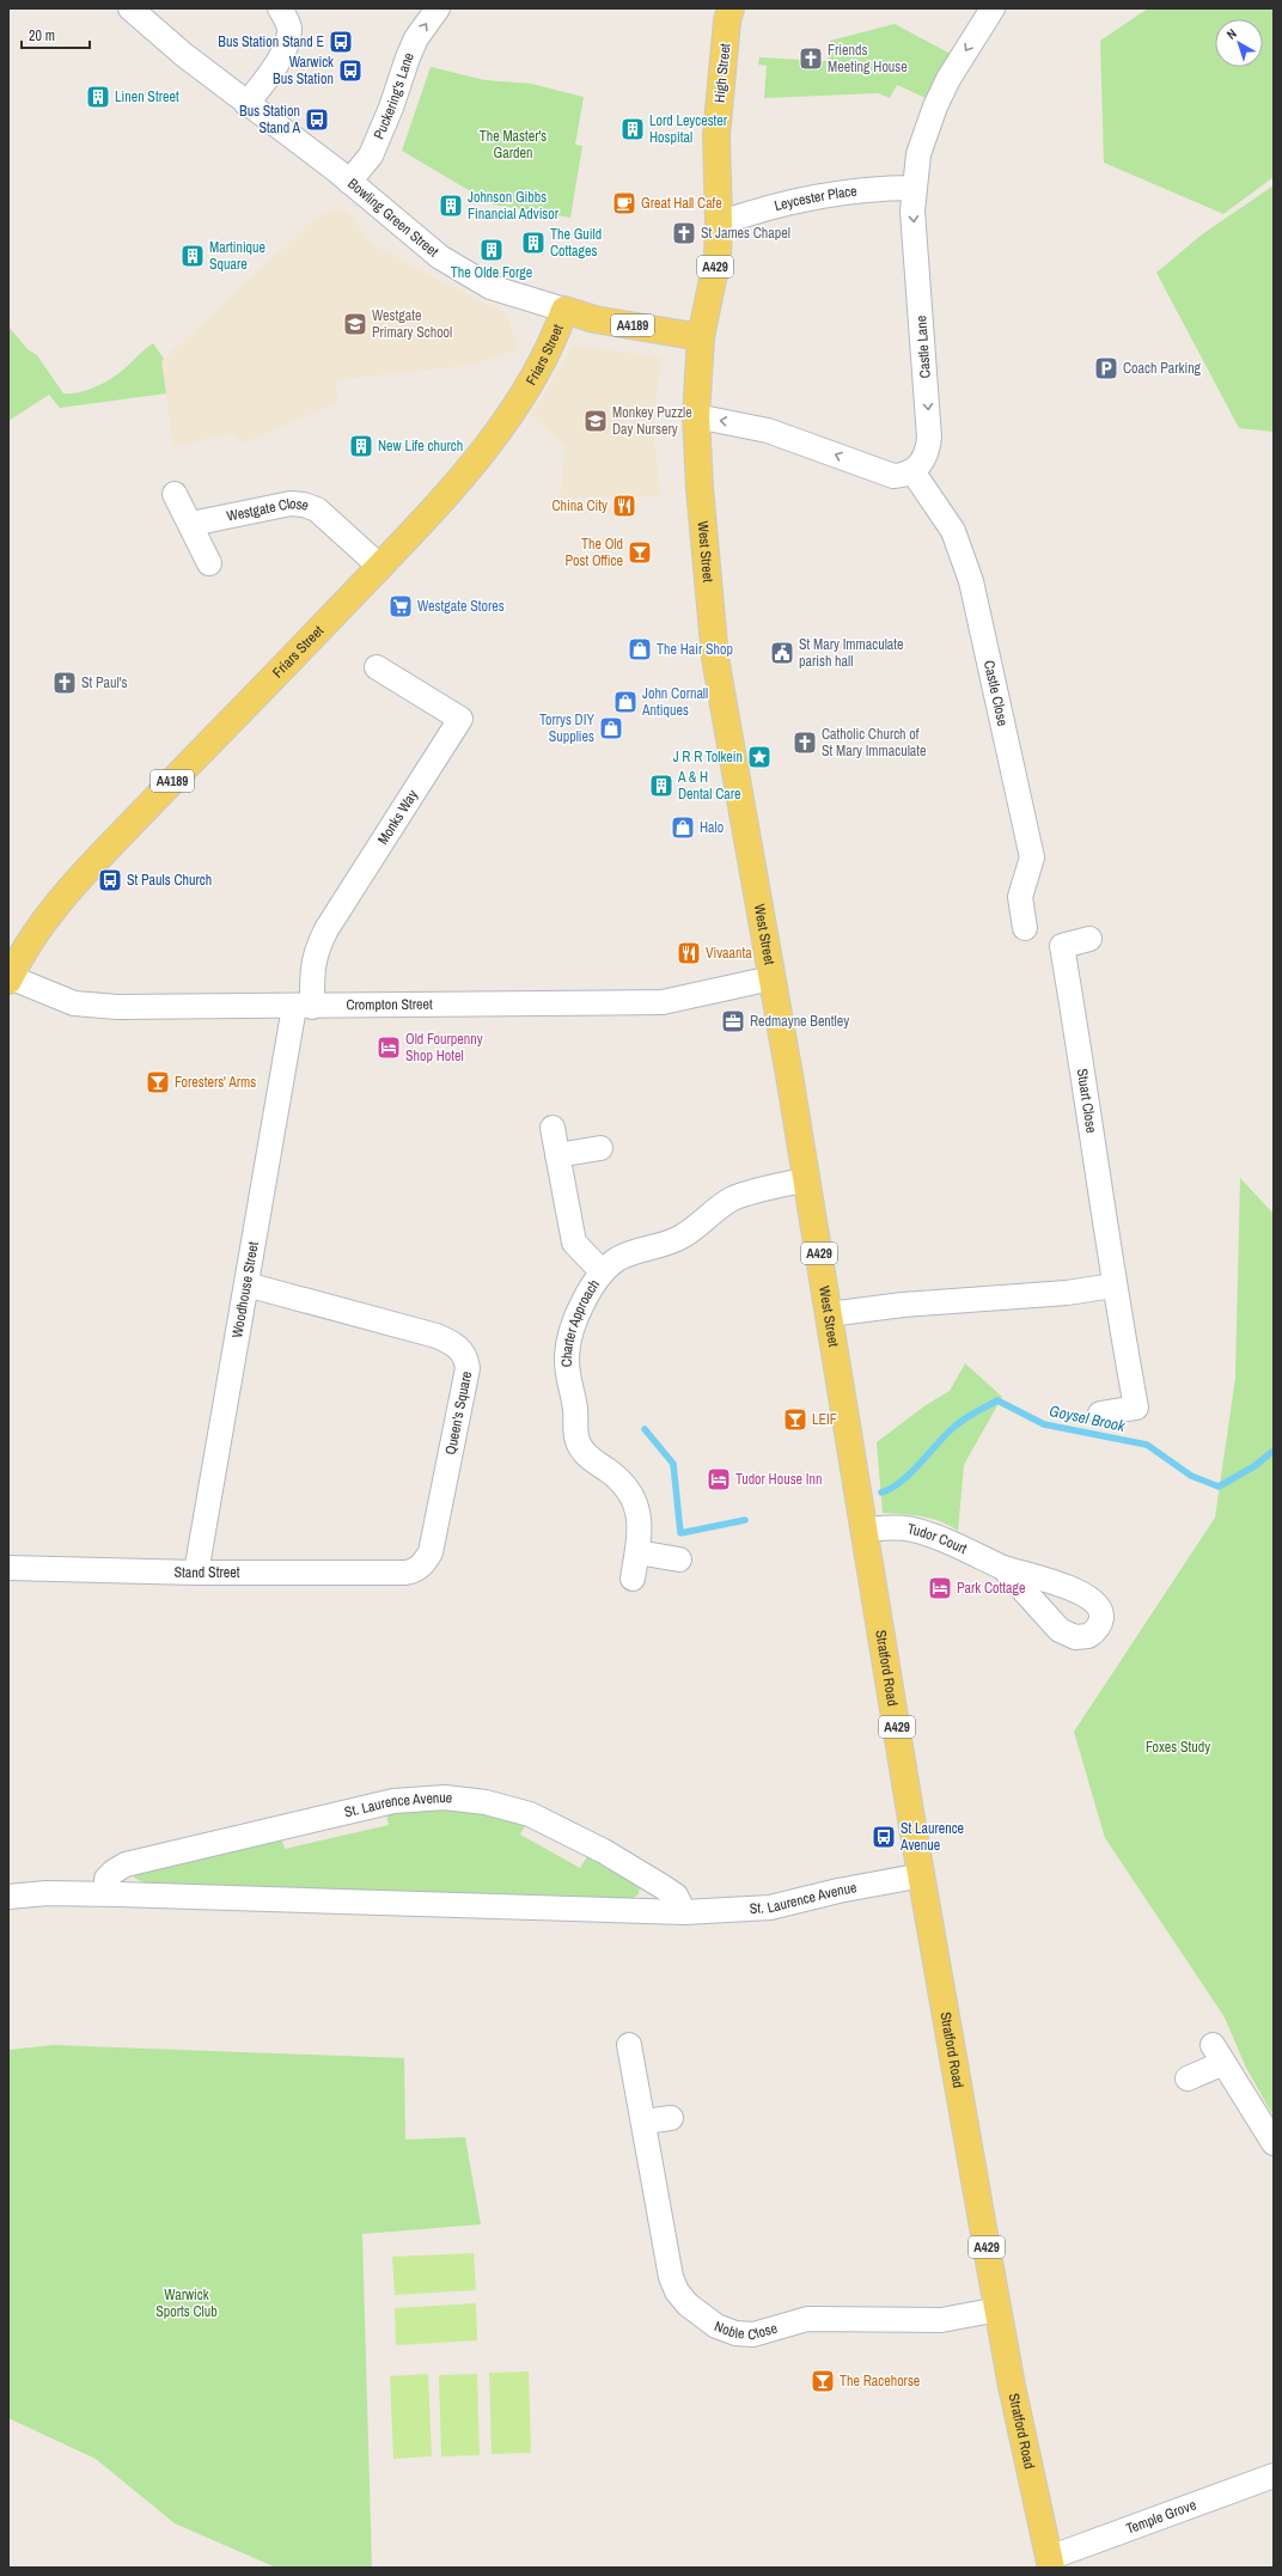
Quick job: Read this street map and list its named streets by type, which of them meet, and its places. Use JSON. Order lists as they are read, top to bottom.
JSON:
{
  "streets": {
    "main road": [
      "High Street",
      "Bowling Green Street",
      "A429",
      "A4189",
      "Friars Street",
      "West Street",
      "Stratford Road"
    ],
    "street": [
      "Puckering's Lane",
      "Leycester Place",
      "Castle Lane",
      "Westgate Close",
      "Castle Close",
      "Monks Way",
      "Crompton Street",
      "Stuart Close",
      "Woodhouse Street",
      "Charter Approach",
      "Queen's Square",
      "Tudor Court",
      "Stand Street",
      "St. Laurence Avenue",
      "Noble Close",
      "Temple Grove"
    ]
  },
  "crossings": [
    ["High Street", "Leycester Place"],
    ["High Street", "Bowling Green Street"],
    ["High Street", "West Street"],
    ["Puckering's Lane", "Bowling Green Street"],
    ["Leycester Place", "Castle Lane"],
    ["Bowling Green Street", "Friars Street"],
    ["Bowling Green Street", "West Street"],
    ["Castle Lane", "Castle Close"],
    ["Friars Street", "Westgate Close"],
    ["Friars Street", "Crompton Street"],
    ["West Street", "Crompton Street"],
    ["West Street", "Charter Approach"],
    ["West Street", "Tudor Court"],
    ["West Street", "Stratford Road"],
    ["Monks Way", "Crompton Street"],
    ["Monks Way", "Woodhouse Street"],
    ["Crompton Street", "Woodhouse Street"],
    ["Woodhouse Street", "Queen's Square"],
    ["Woodhouse Street", "Stand Street"],
    ["Queen's Square", "Stand Street"],
    ["Tudor Court", "Stratford Road"],
    ["Stratford Road", "St. Laurence Avenue"],
    ["Stratford Road", "Noble Close"],
    ["Stratford Road", "Temple Grove"]
  ],
  "one_way": ["Castle Lane"],
  "water": ["Goysel Brook"],
  "parks": ["The Master's Garden", "Foxes Study", "Warwick Sports Club"],
  "places": {
    "bus stop": [
      "Bus Station Stand E",
      "Warwick Bus Station",
      "Bus Station Stand A",
      "St Pauls Church",
      "St Laurence Avenue"
    ],
    "church": [
      "Friends Meeting House",
      "St James Chapel",
      "St Paul's",
      "Catholic Church of St Mary Immaculate"
    ],
    "building": [
      "Linen Street",
      "Lord Leycester Hospital",
      "Johnson Gibbs Financial Advisor",
      "The Guild Cottages",
      "The Olde Forge",
      "Martinique Square",
      "New Life church",
      "A & H Dental Care"
    ],
    "cafe": ["Great Hall Cafe"],
    "school or university": ["Westgate Primary School", "Monkey Puzzle Day Nursery"],
    "parking": ["Coach Parking"],
    "restaurant": ["China City", "Vivaanta"],
    "bar": [
      "The Old Post Office",
      "Foresters' Arms",
      "LEIF",
      "The Racehorse"
    ],
    "supermarket": ["Westgate Stores"],
    "shop": [
      "The Hair Shop",
      "John Cornall Antiques",
      "Torrys DIY Supplies",
      "Halo"
    ],
    "public building": ["St Mary Immaculate parish hall"],
    "place": ["J R R Tolkein"],
    "office": ["Redmayne Bentley"],
    "hotel": ["Old Fourpenny Shop Hotel", "Tudor House Inn", "Park Cottage"]
  },
  "scale_bar": "20 m",
  "north": "top left"
}
